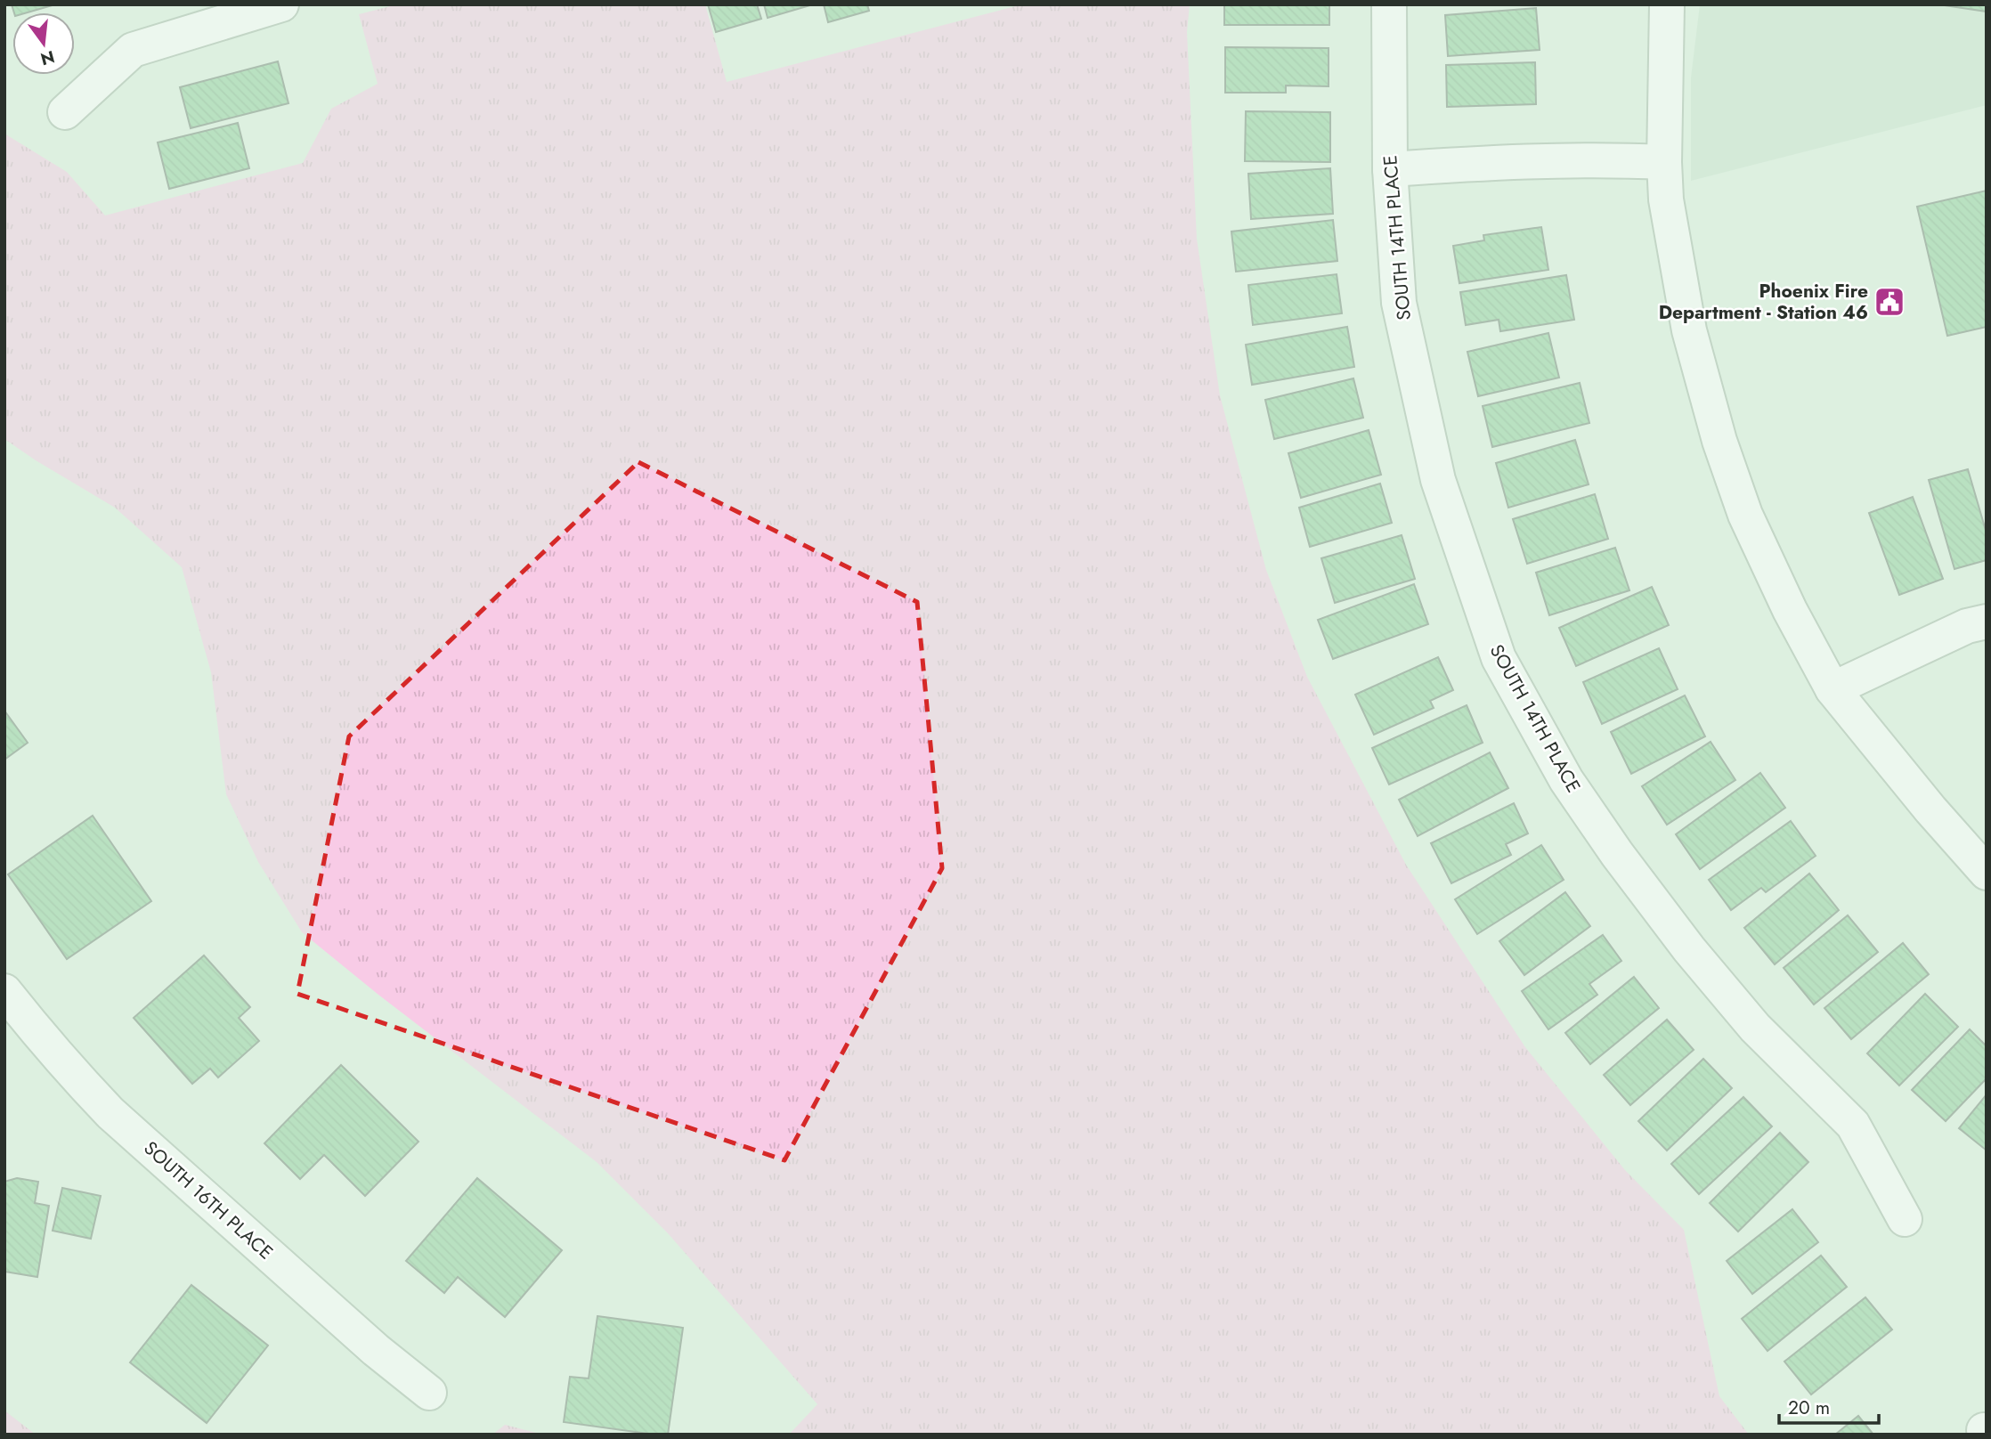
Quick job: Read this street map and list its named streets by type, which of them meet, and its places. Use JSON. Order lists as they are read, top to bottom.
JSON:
{
  "streets": {
    "street": ["SOUTH 14TH PLACE", "SOUTH 16TH PLACE"]
  },
  "places": {
    "public building": ["Phoenix Fire Department - Station 46"]
  },
  "scale_bar": "20 m",
  "north": "bottom"
}
